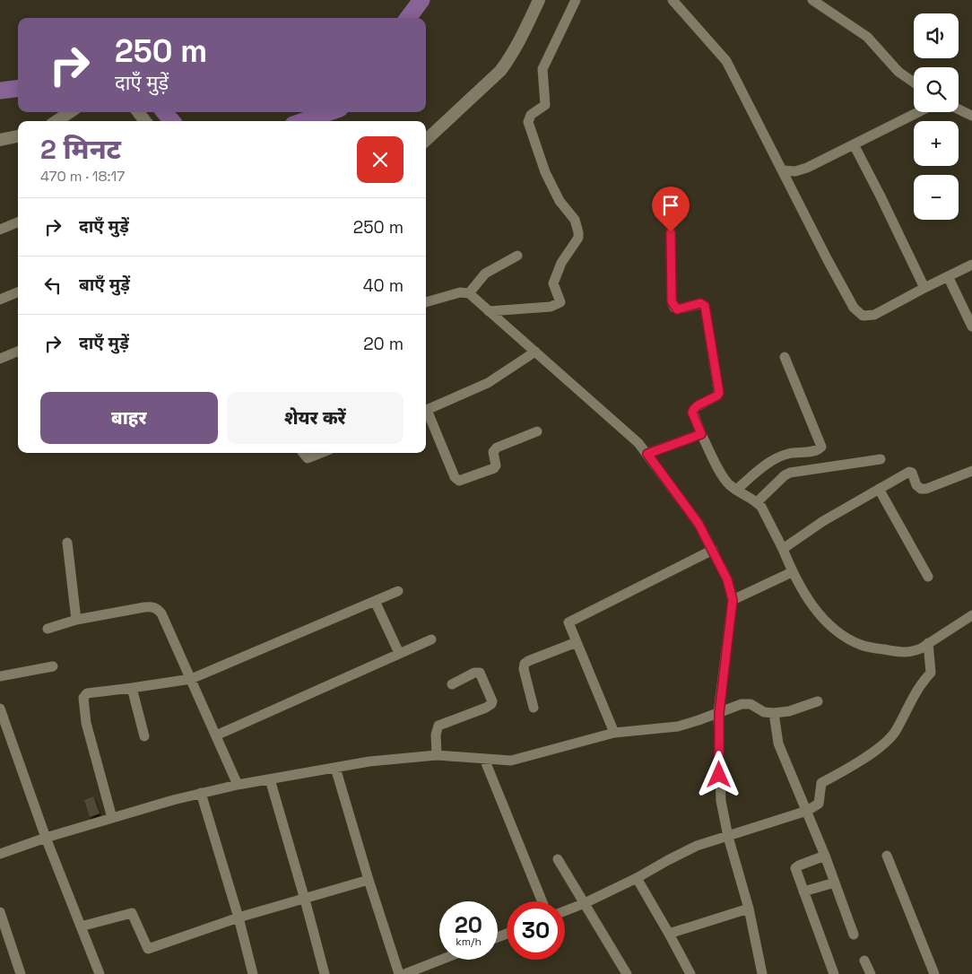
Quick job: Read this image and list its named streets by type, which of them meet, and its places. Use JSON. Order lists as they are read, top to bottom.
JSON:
{
  "page": {
    "map_buttons": ["+", "−"],
    "turn": ["250 m", "दाएँ मुड़ें"],
    "heading": ["2 मिनट", "470 m · 18:17"],
    "list": [
      {
        "name": "दाएँ मुड़ें",
        "value": "250 m"
      },
      {
        "name": "बाएँ मुड़ें",
        "value": "40 m"
      },
      {
        "name": "दाएँ मुड़ें",
        "value": "20 m"
      }
    ],
    "buttons": ["बाहर", "शेयर करें"],
    "speed": "20 km/h",
    "limit": "30"
  }
}
